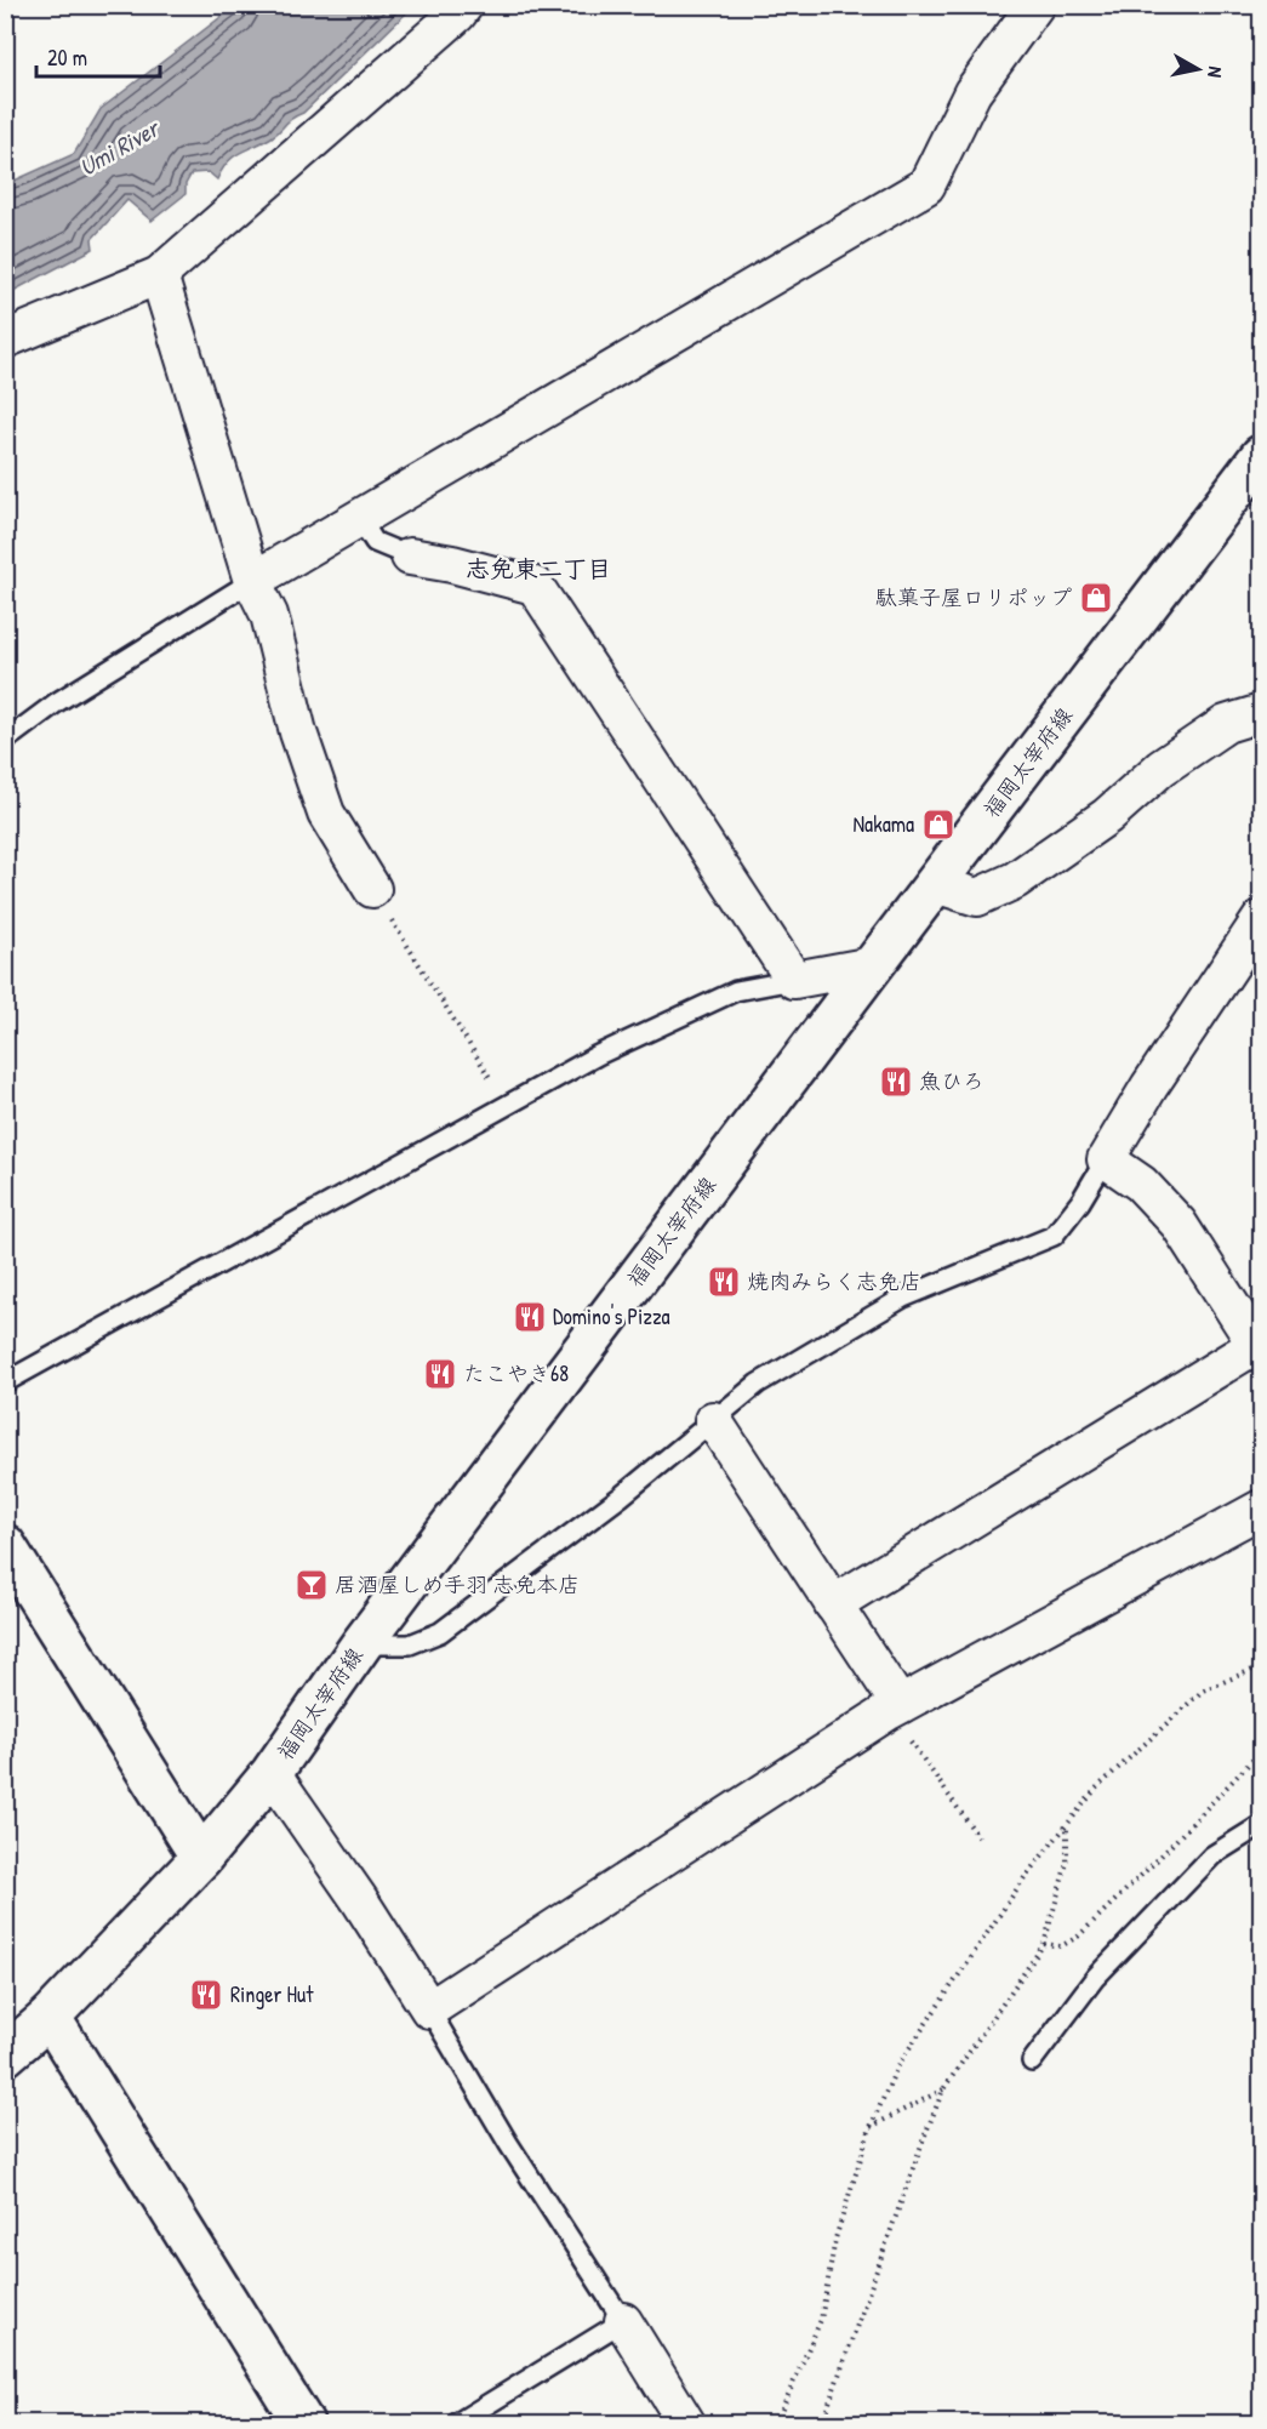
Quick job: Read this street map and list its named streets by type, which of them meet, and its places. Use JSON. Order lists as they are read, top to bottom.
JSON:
{
  "streets": {
    "main road": ["福岡太宰府線"]
  },
  "districts": ["志免東二丁目"],
  "water": ["Umi River"],
  "places": {
    "shop": ["駄菓子屋ロリポップ", "Nakama"],
    "restaurant": [
      "魚ひろ",
      "焼肉みらく志免店",
      "Domino's Pizza",
      "たこやき68",
      "Ringer Hut"
    ],
    "bar": ["居酒屋しめ手羽 志免本店"]
  },
  "scale_bar": "20 m",
  "north": "right"
}
